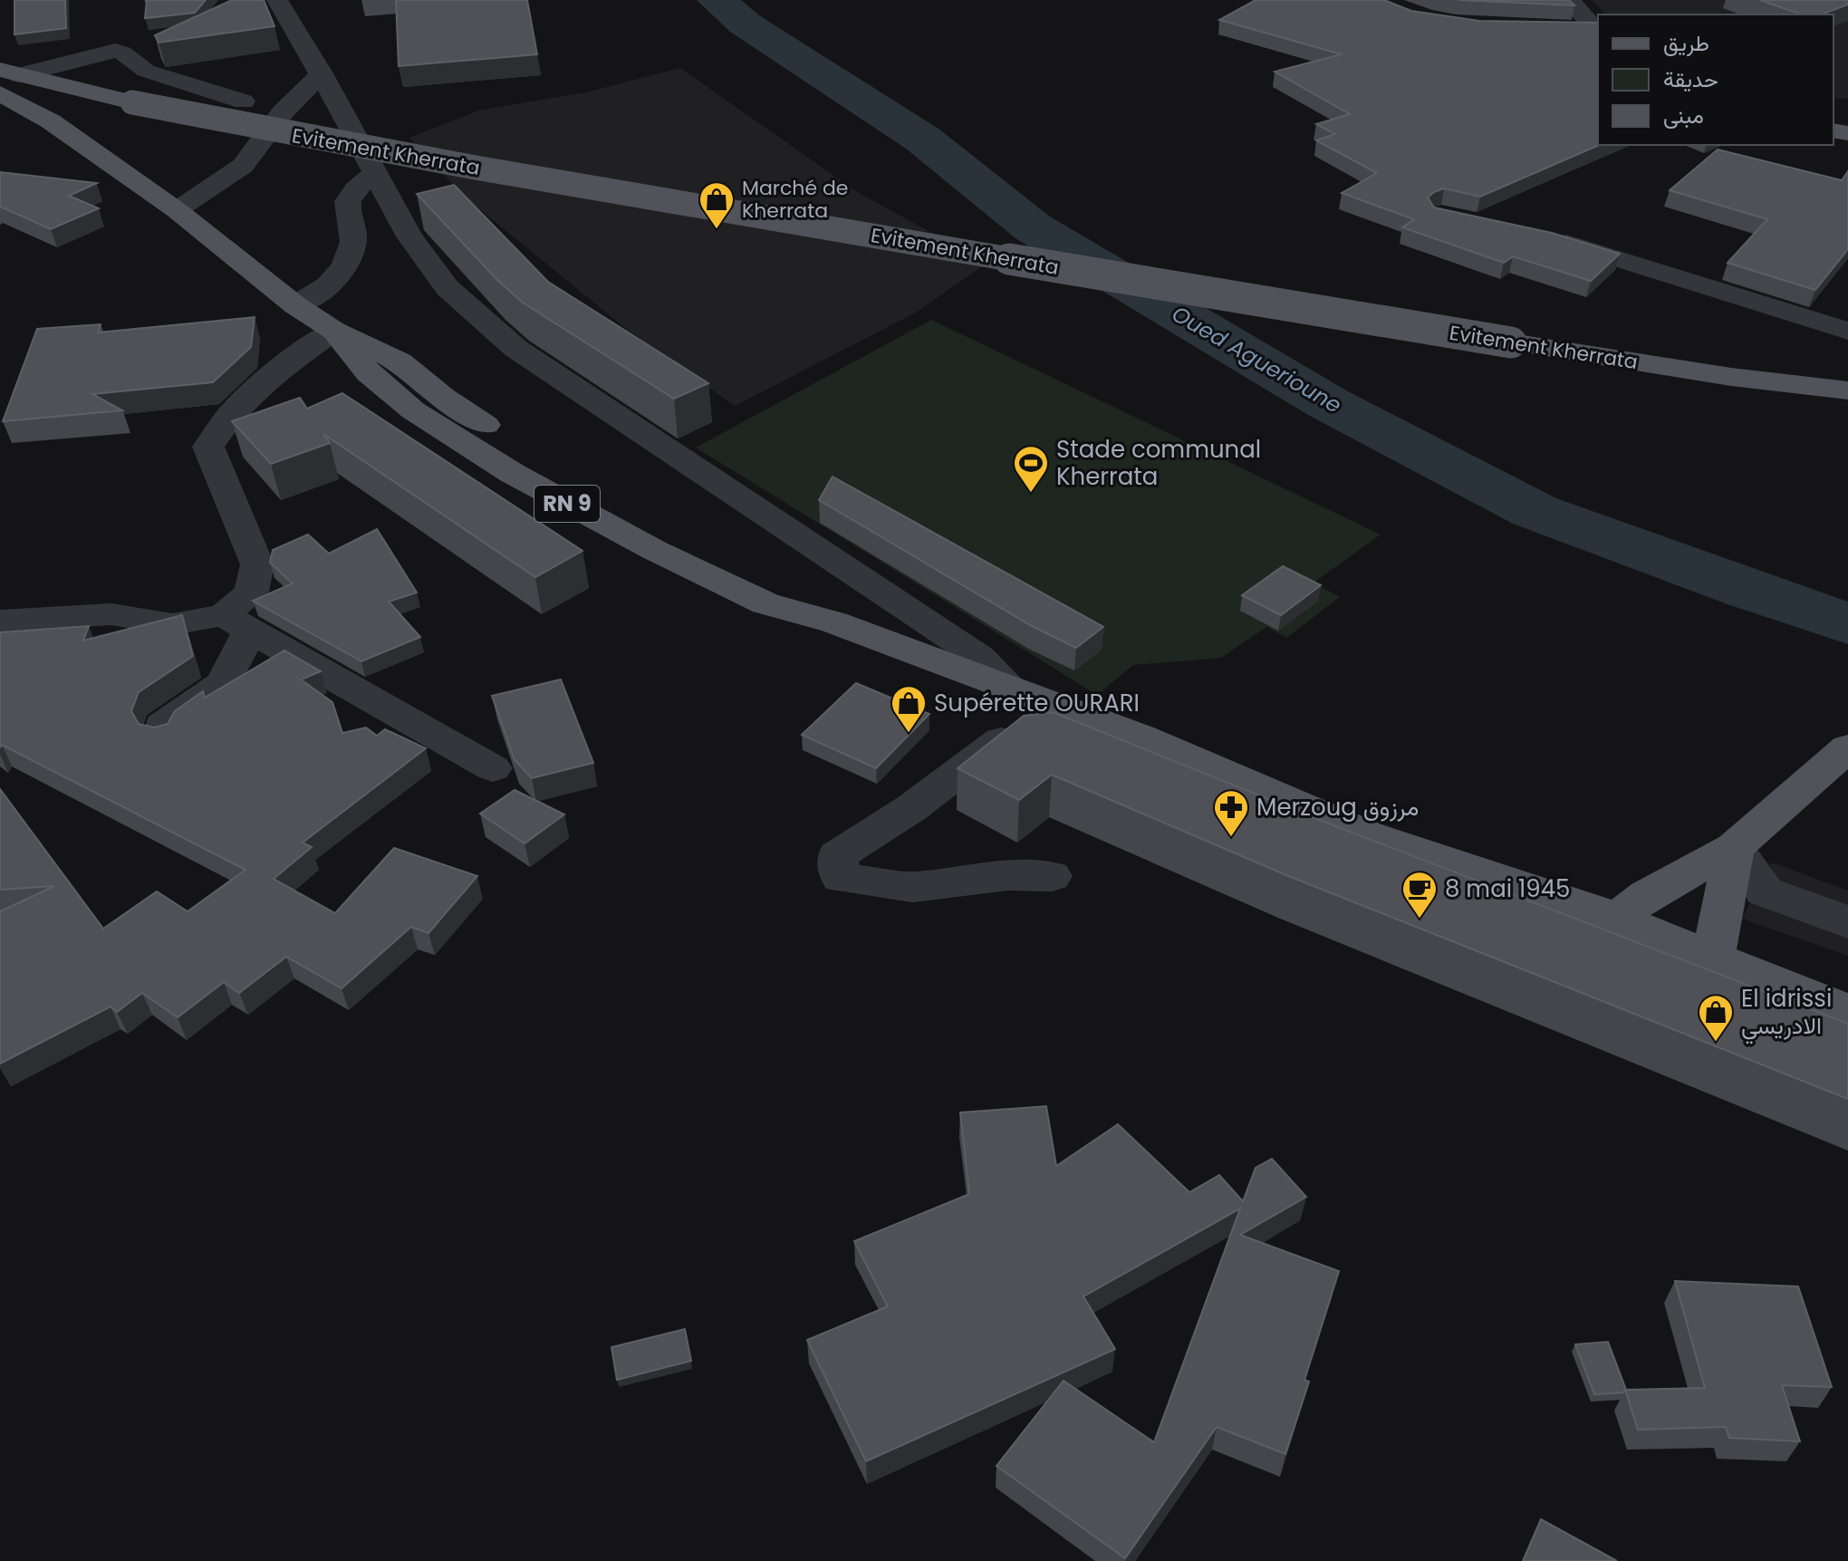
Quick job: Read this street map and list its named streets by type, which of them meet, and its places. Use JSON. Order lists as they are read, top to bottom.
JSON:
{
  "streets": {
    "main road": ["Evitement Kherrata", "RN 9"]
  },
  "water": ["Oued Aguerioune"],
  "places": {
    "shop": ["Marché de Kherrata", "Supérette OURARI", "El idrissi الادريسي"],
    "sports": ["Stade communal Kherrata"],
    "pharmacy": ["Merzoug مرزوق"],
    "cafe": ["8 mai 1945"]
  },
  "legend": ["طريق", "حديقة", "مبنى"]
}
